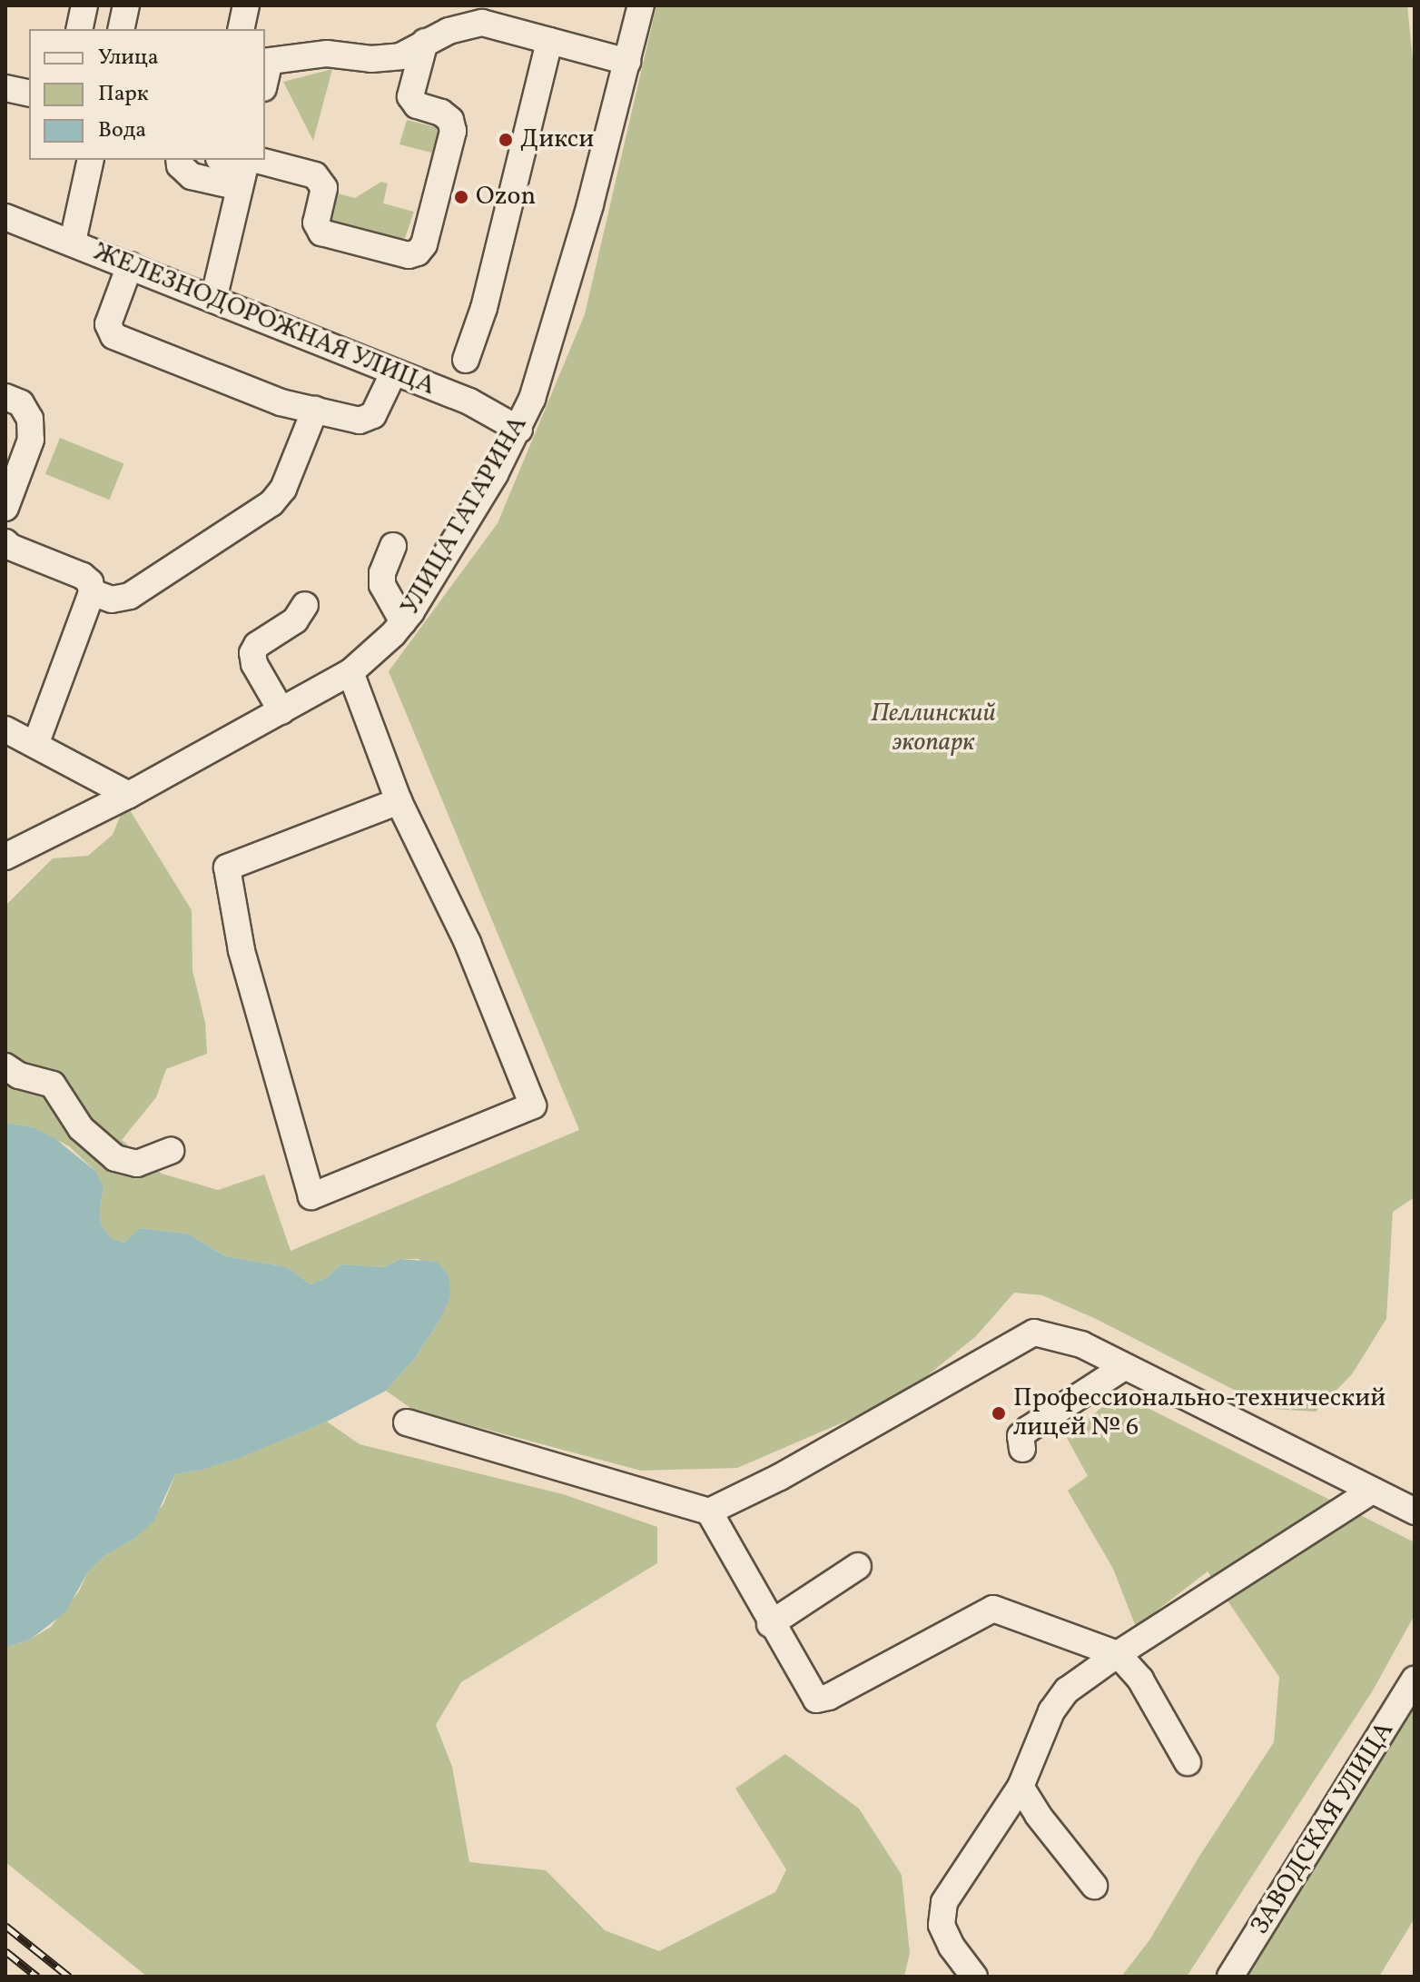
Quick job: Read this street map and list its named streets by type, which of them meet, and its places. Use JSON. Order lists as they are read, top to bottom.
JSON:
{
  "streets": {
    "street": ["ЖЕЛЕЗНОДОРОЖНАЯ УЛИЦА", "УЛИЦА ГАГАРИНА", "ЗАВОДСКАЯ УЛИЦА"]
  },
  "crossings": [
    ["ЖЕЛЕЗНОДОРОЖНАЯ УЛИЦА", "УЛИЦА ГАГАРИНА"]
  ],
  "parks": ["Пеллинский экопарк"],
  "places": ["Дикси", "Ozon", "Профессионально-технический лицей № 6"],
  "legend": ["Улица", "Парк", "Вода"]
}
